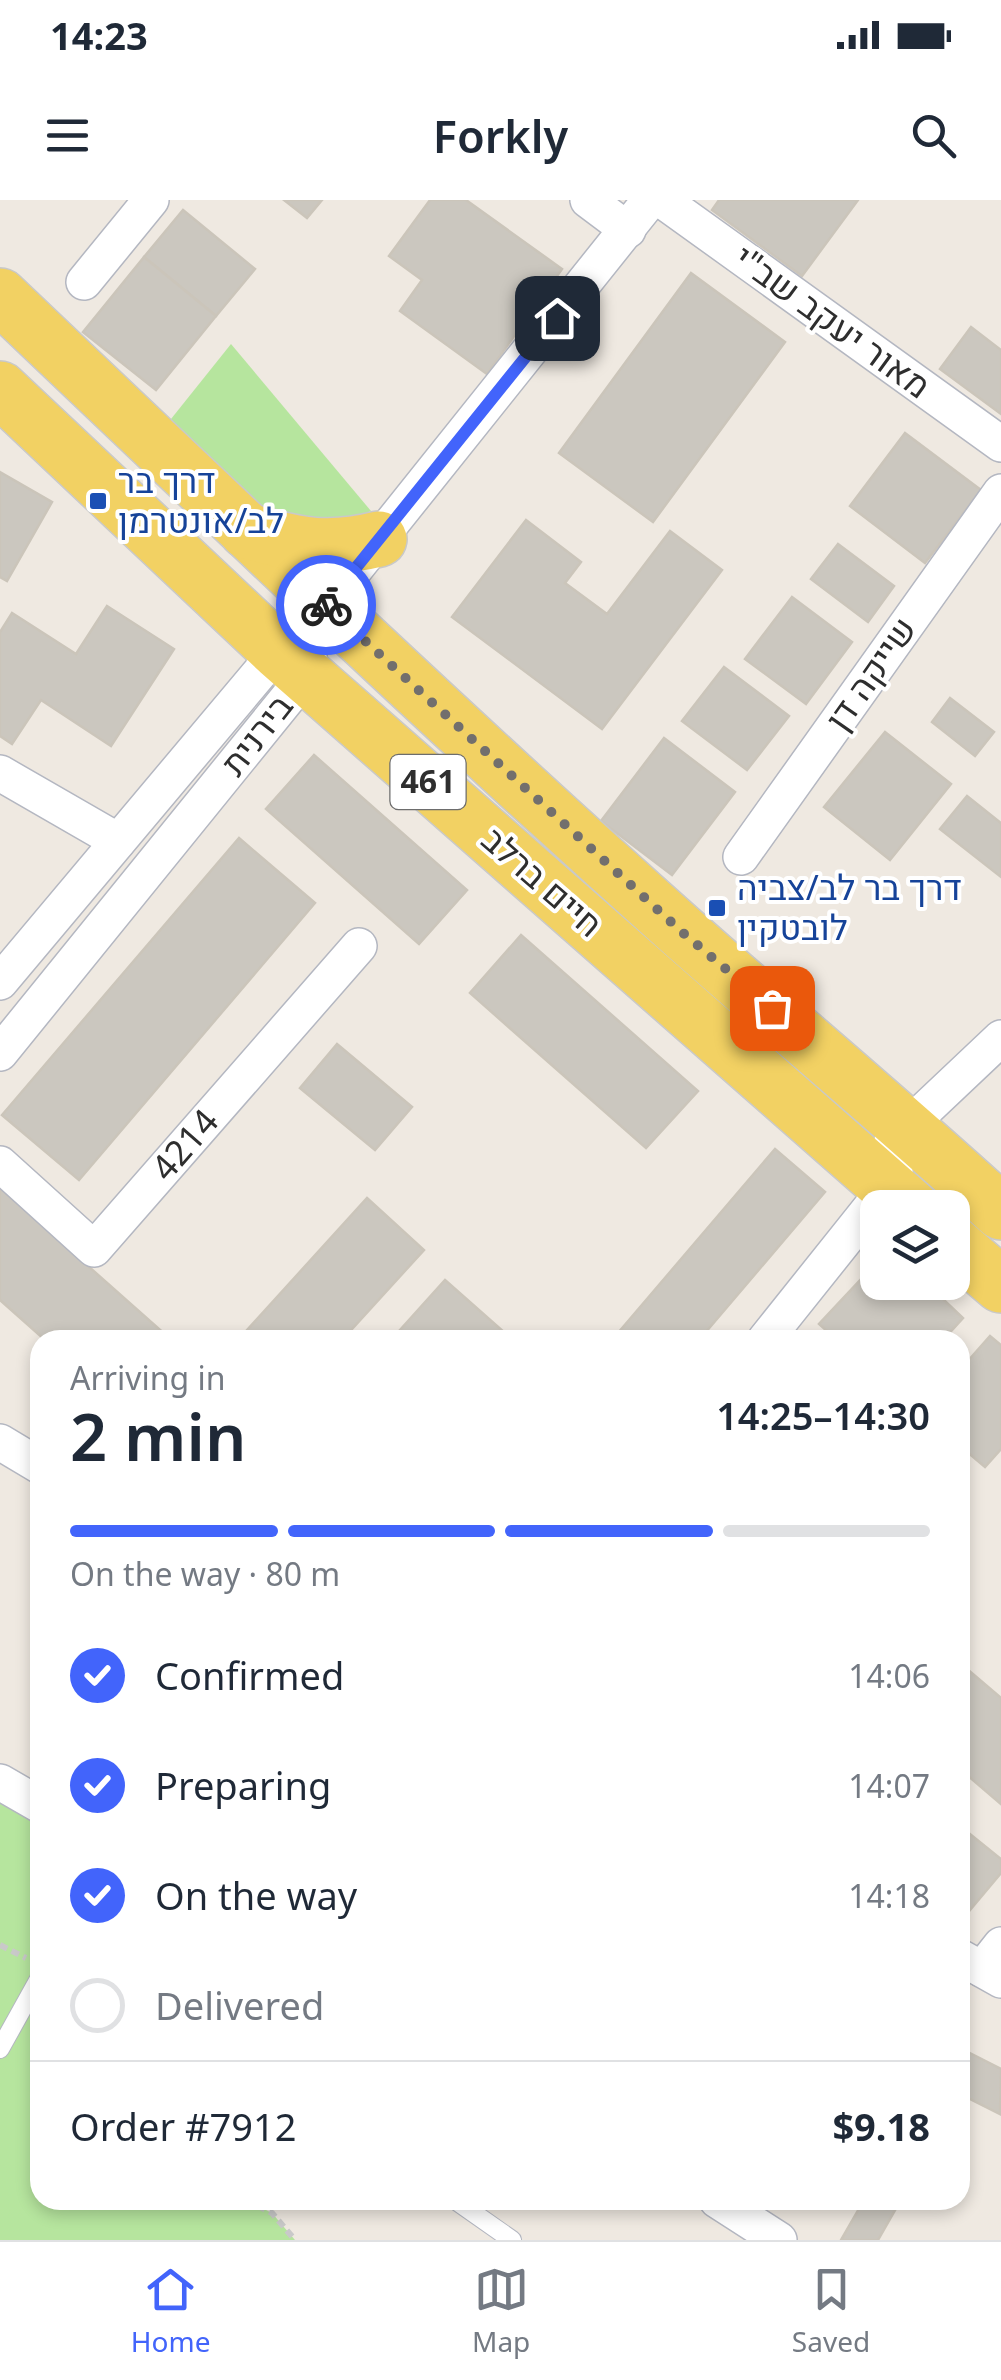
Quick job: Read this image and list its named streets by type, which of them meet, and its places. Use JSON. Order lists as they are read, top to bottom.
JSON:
{
  "streets": {
    "main road": ["461", "חיים ברלב"],
    "street": [
      "מאור יעקב שב\"י",
      "שייקה דן",
      "בירנית",
      "4214"
    ]
  },
  "crossings": [
    ["בירנית", "חיים ברלב"]
  ],
  "places": {
    "transit": ["דרך בר לב/אונטרמן", "דרך בר לב/צביה לובטקין"]
  },
  "page": {
    "status": "14:23",
    "header": "Forkly",
    "heading": ["2 min", "Arriving in", "14:25–14:30"],
    "panel": ["Order #7912", "$9.18"],
    "bar": "On the way · 80 m",
    "list": [
      ["Confirmed", "14:06"],
      ["Preparing", "14:07"],
      ["On the way", "14:18"],
      "Delivered"
    ],
    "tabs": ["Home", "Map", "Saved"]
  }
}
